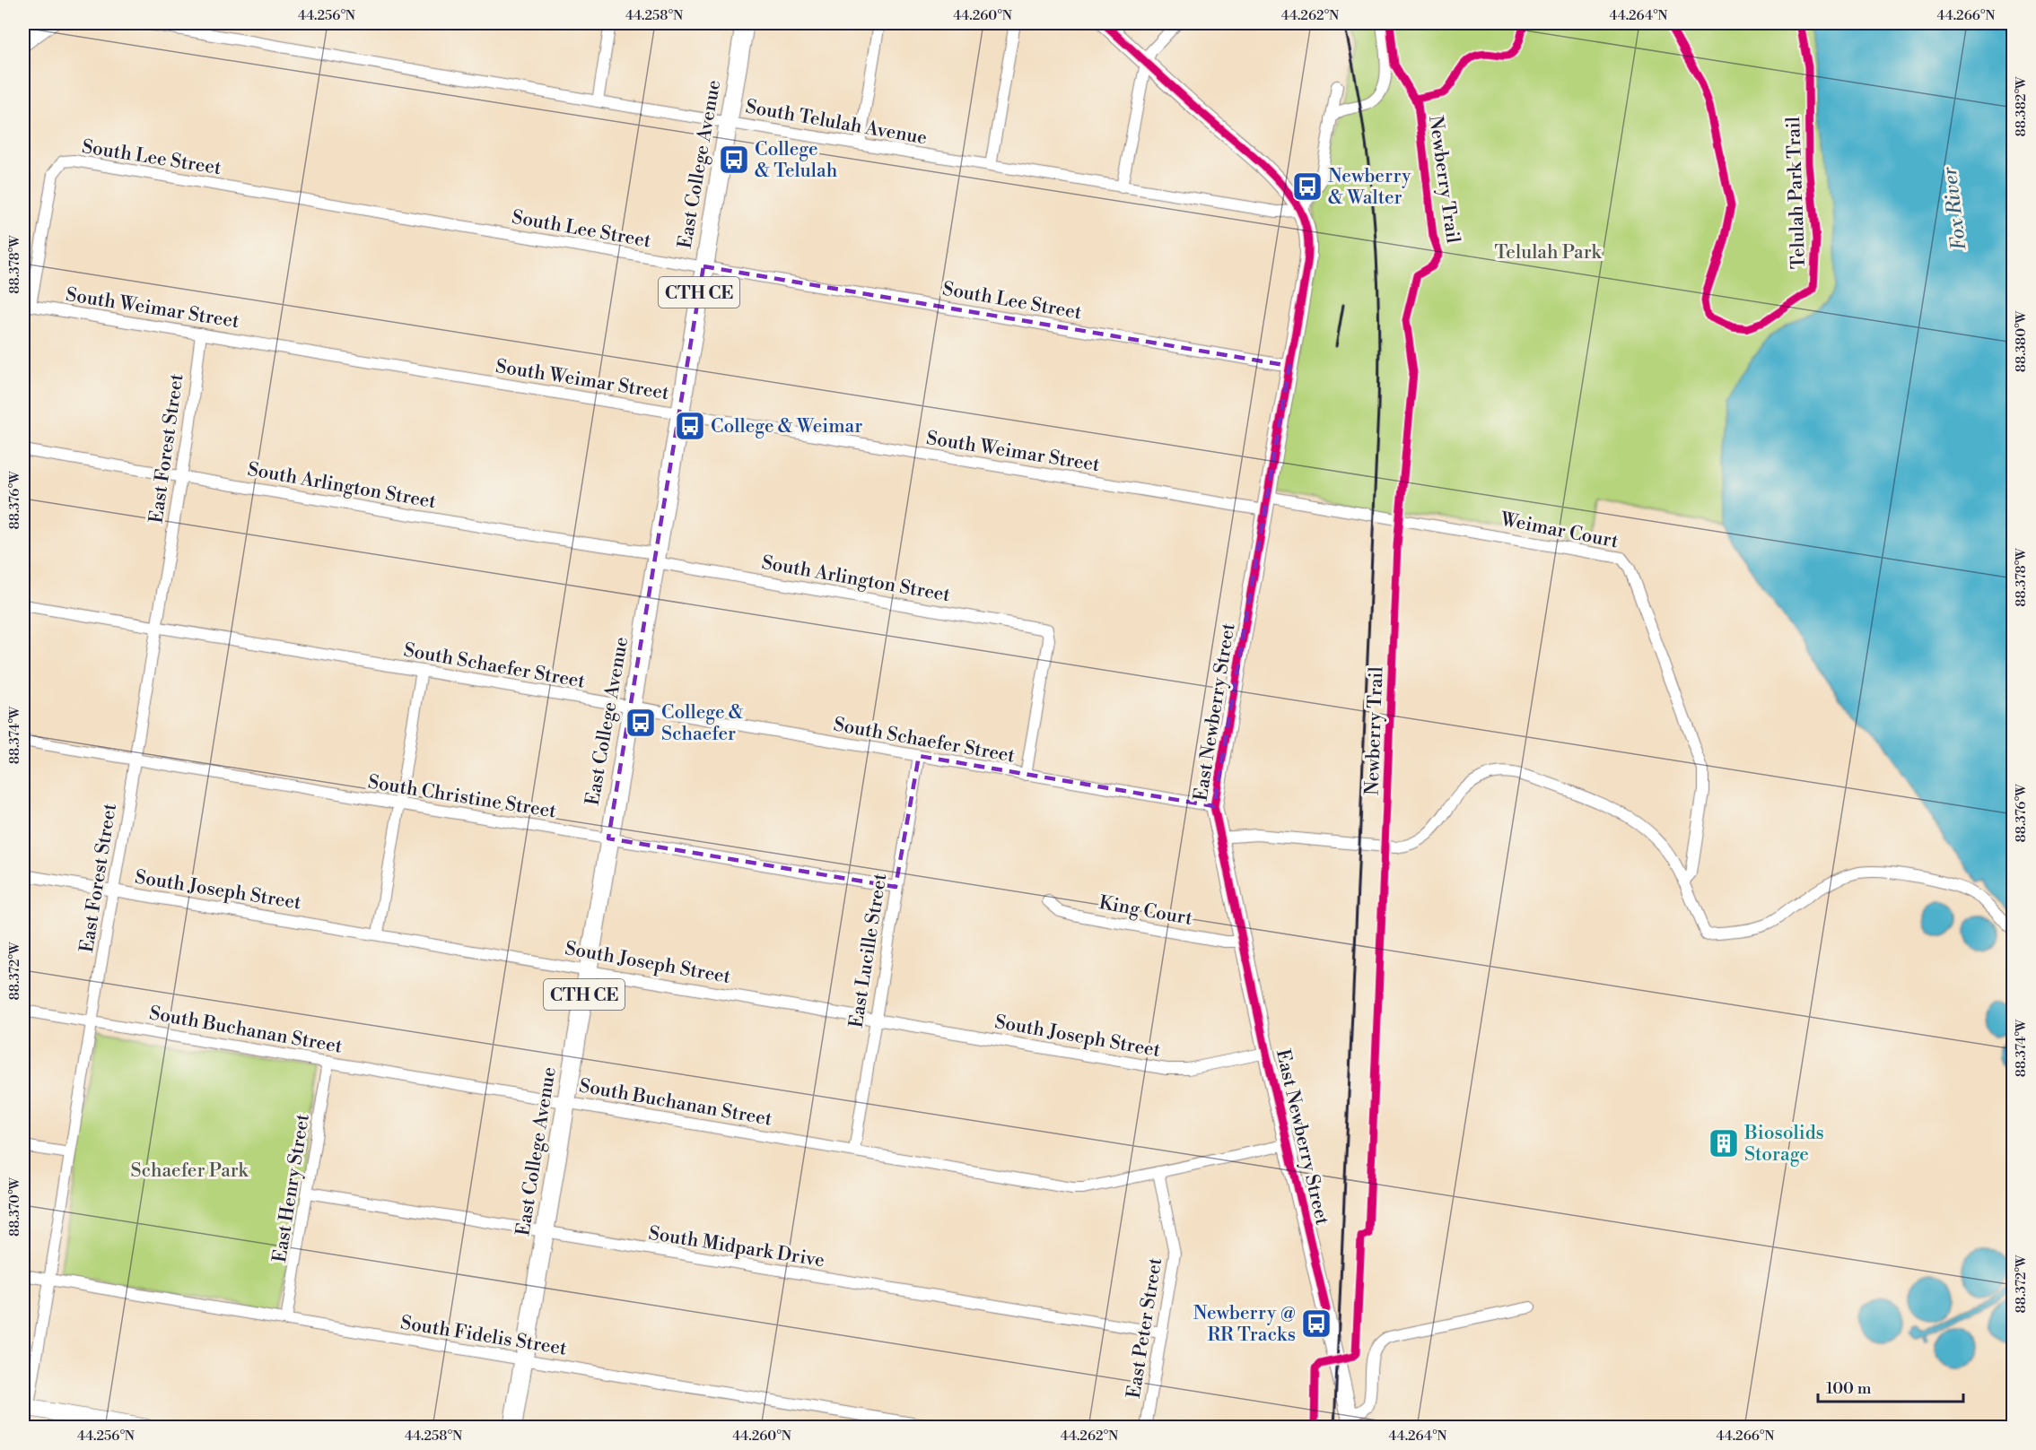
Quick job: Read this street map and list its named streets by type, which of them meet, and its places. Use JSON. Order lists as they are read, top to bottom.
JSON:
{
  "streets": {
    "main road": ["East College Avenue", "CTH CE", "East Newberry Street"],
    "street": [
      "South Telulah Avenue",
      "South Lee Street",
      "South Weimar Street",
      "East Forest Street",
      "South Arlington Street",
      "Weimar Court",
      "South Schaefer Street",
      "South Christine Street",
      "South Joseph Street",
      "King Court",
      "East Lucille Street",
      "South Buchanan Street",
      "East Henry Street",
      "South Midpark Drive",
      "East Peter Street",
      "South Fidelis Street"
    ],
    "cycle path": ["Newberry Trail", "Telulah Park Trail"]
  },
  "crossings": [
    ["South Telulah Avenue", "East College Avenue"],
    ["South Telulah Avenue", "East Newberry Street"],
    ["South Lee Street", "East College Avenue"],
    ["South Lee Street", "South Weimar Street"],
    ["South Lee Street", "East Newberry Street"],
    ["East College Avenue", "South Weimar Street"],
    ["East College Avenue", "South Arlington Street"],
    ["East College Avenue", "South Schaefer Street"],
    ["East College Avenue", "South Christine Street"],
    ["East College Avenue", "South Joseph Street"],
    ["East College Avenue", "South Buchanan Street"],
    ["East College Avenue", "South Midpark Drive"],
    ["East College Avenue", "South Fidelis Street"],
    ["South Weimar Street", "East Forest Street"],
    ["South Weimar Street", "Weimar Court"],
    ["South Weimar Street", "East Newberry Street"],
    ["East Forest Street", "South Arlington Street"],
    ["East Forest Street", "South Schaefer Street"],
    ["East Forest Street", "South Christine Street"],
    ["East Forest Street", "South Joseph Street"],
    ["East Forest Street", "South Buchanan Street"],
    ["East Forest Street", "South Fidelis Street"],
    ["South Arlington Street", "South Schaefer Street"],
    ["Weimar Court", "East Newberry Street"],
    ["South Schaefer Street", "East Newberry Street"],
    ["South Schaefer Street", "East Lucille Street"],
    ["East Newberry Street", "South Joseph Street"],
    ["East Newberry Street", "King Court"],
    ["East Newberry Street", "South Buchanan Street"],
    ["South Christine Street", "East Lucille Street"],
    ["South Joseph Street", "East Lucille Street"],
    ["East Lucille Street", "South Buchanan Street"],
    ["South Buchanan Street", "East Henry Street"],
    ["South Buchanan Street", "East Peter Street"],
    ["East Henry Street", "South Midpark Drive"],
    ["East Henry Street", "South Fidelis Street"],
    ["South Midpark Drive", "East Peter Street"]
  ],
  "water": ["Fox River"],
  "parks": ["Telulah Park", "Schaefer Park"],
  "places": {
    "bus stop": [
      "College & Telulah",
      "Newberry & Walter",
      "College & Weimar",
      "College & Schaefer",
      "Newberry @ RR Tracks"
    ],
    "building": ["Biosolids Storage"]
  },
  "scale_bar": "100 m",
  "coordinates": [
    "44.256°N",
    "44.258°N",
    "44.260°N",
    "44.262°N",
    "44.264°N",
    "44.266°N",
    "88.382°W",
    "88.378°W",
    "88.380°W",
    "88.376°W",
    "88.374°W",
    "88.372°W",
    "88.370°W"
  ]
}
